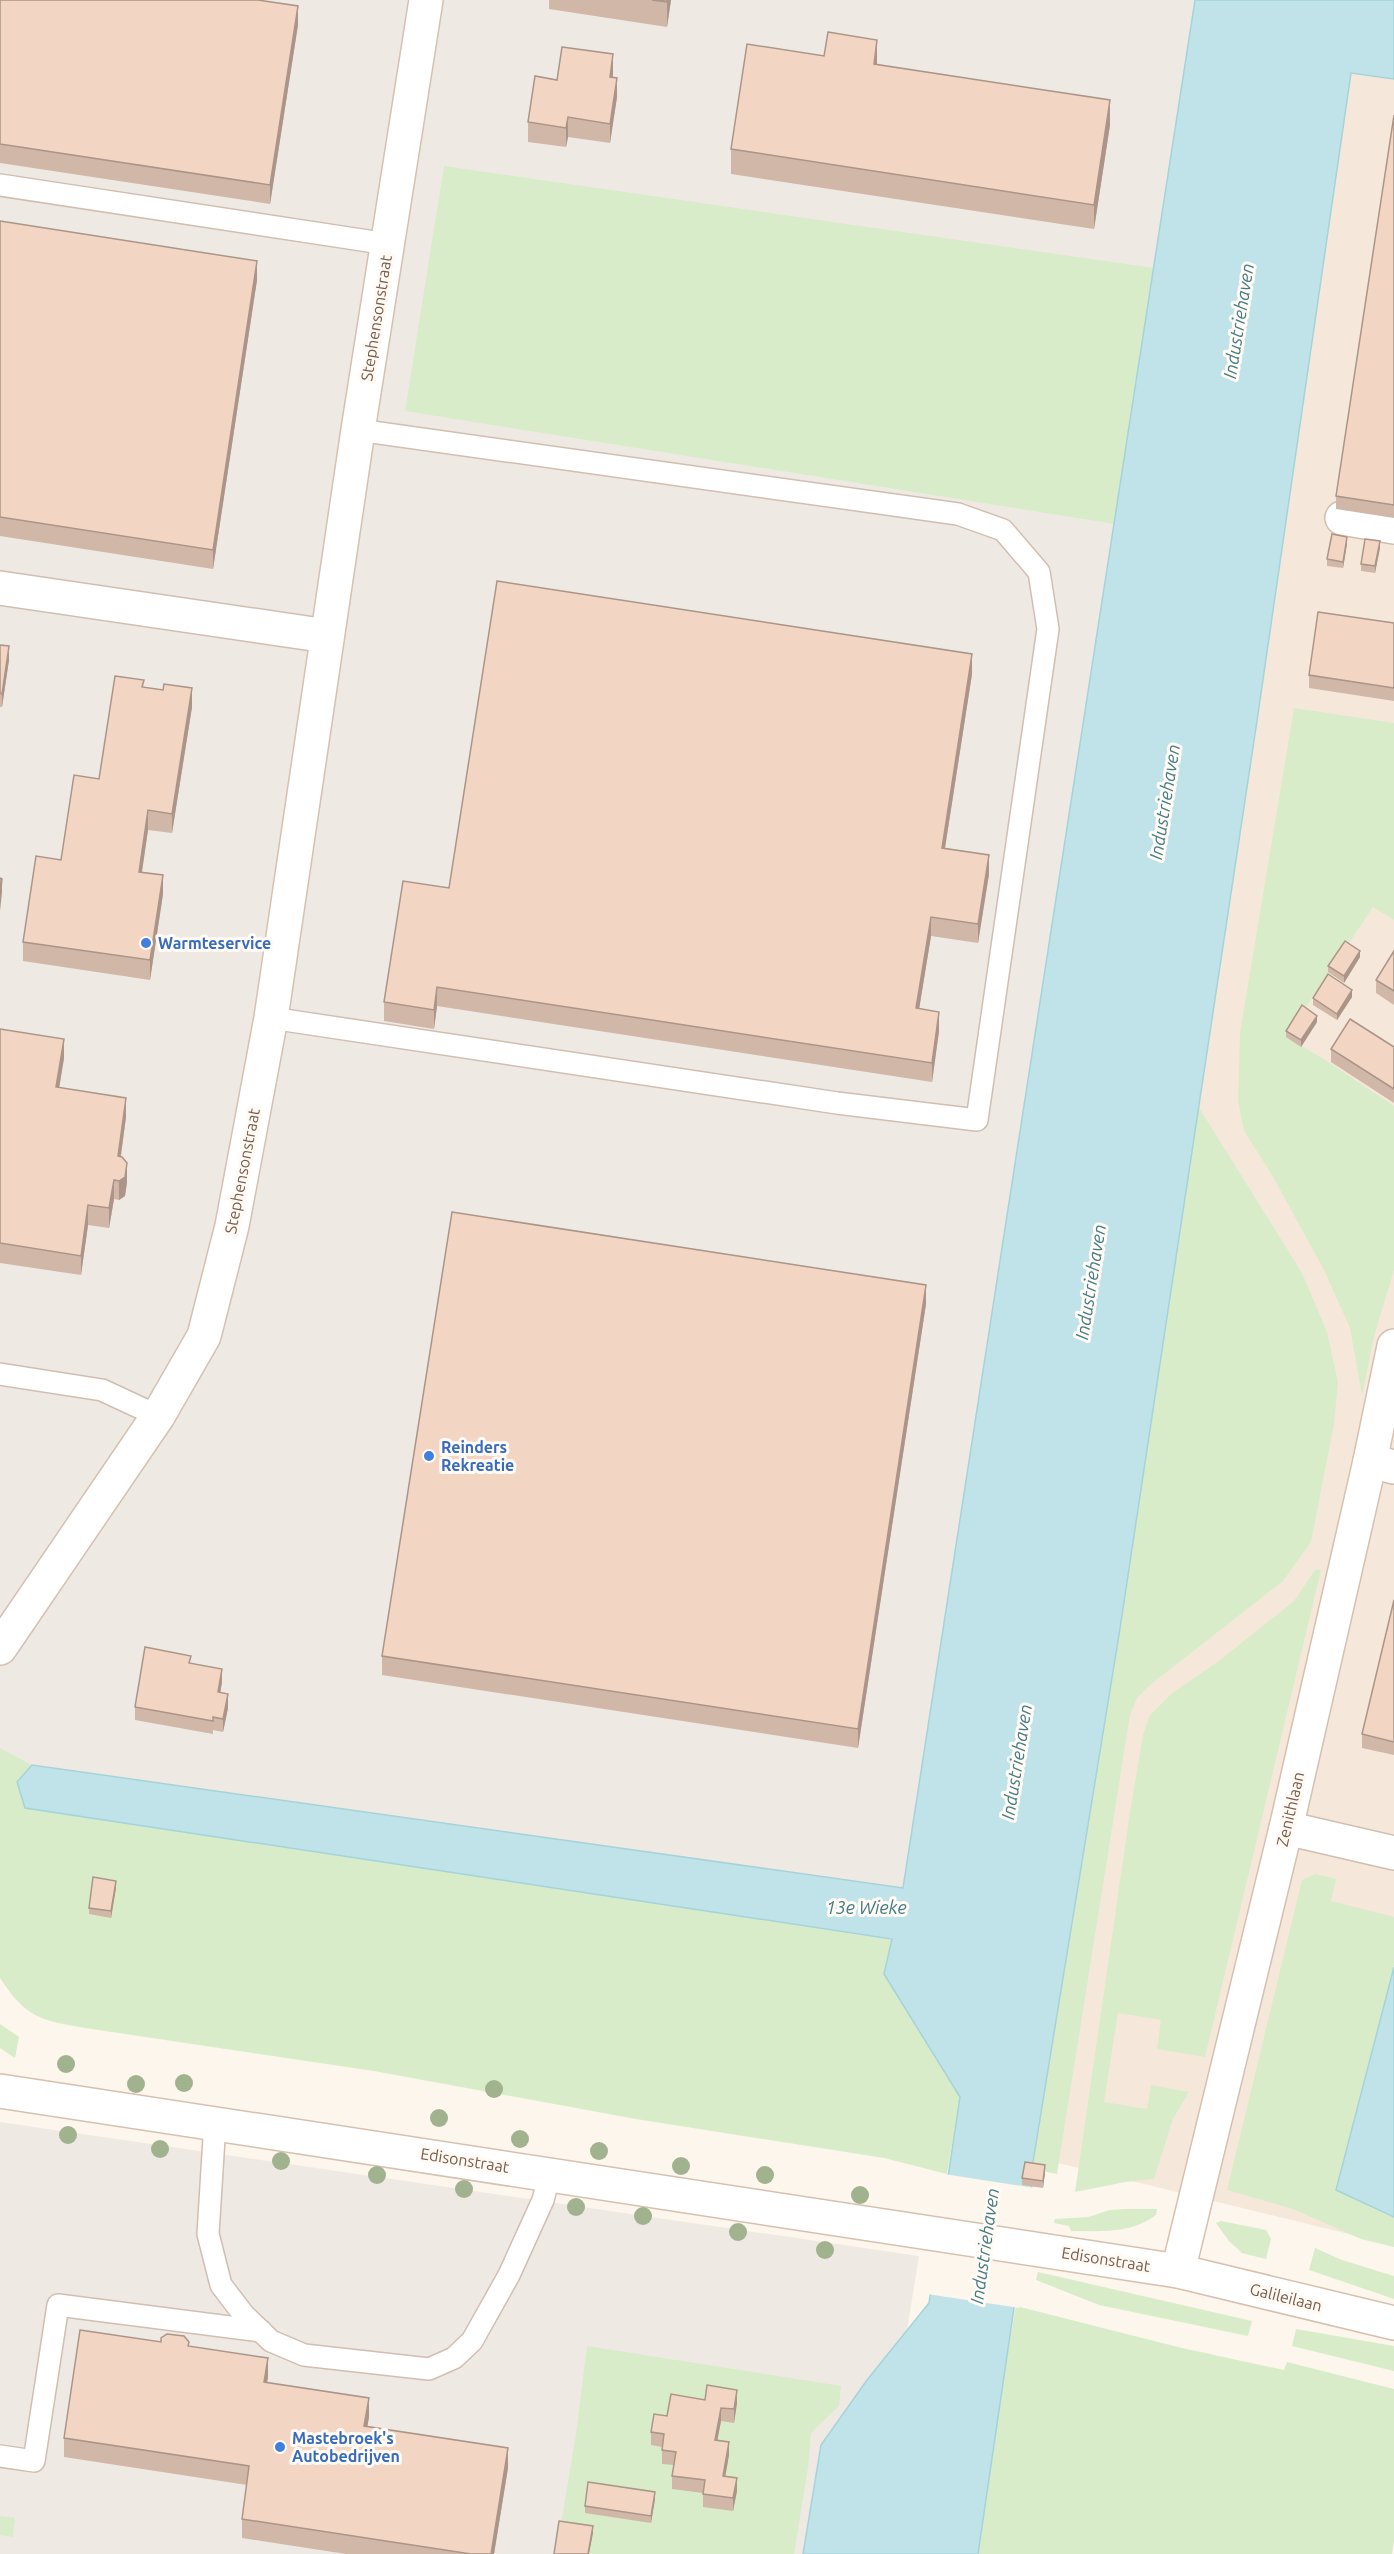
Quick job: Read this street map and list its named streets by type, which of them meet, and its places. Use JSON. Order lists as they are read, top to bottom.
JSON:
{
  "streets": {
    "street": [
      "Stephensonstraat",
      "Zenithlaan",
      "Edisonstraat",
      "Galileilaan"
    ]
  },
  "crossings": [
    ["Zenithlaan", "Edisonstraat"],
    ["Zenithlaan", "Galileilaan"],
    ["Edisonstraat", "Galileilaan"]
  ],
  "water": ["Industriehaven", "13e Wieke"],
  "places": ["Warmteservice", "Reinders Rekreatie", "Mastebroek's Autobedrijven"]
}
